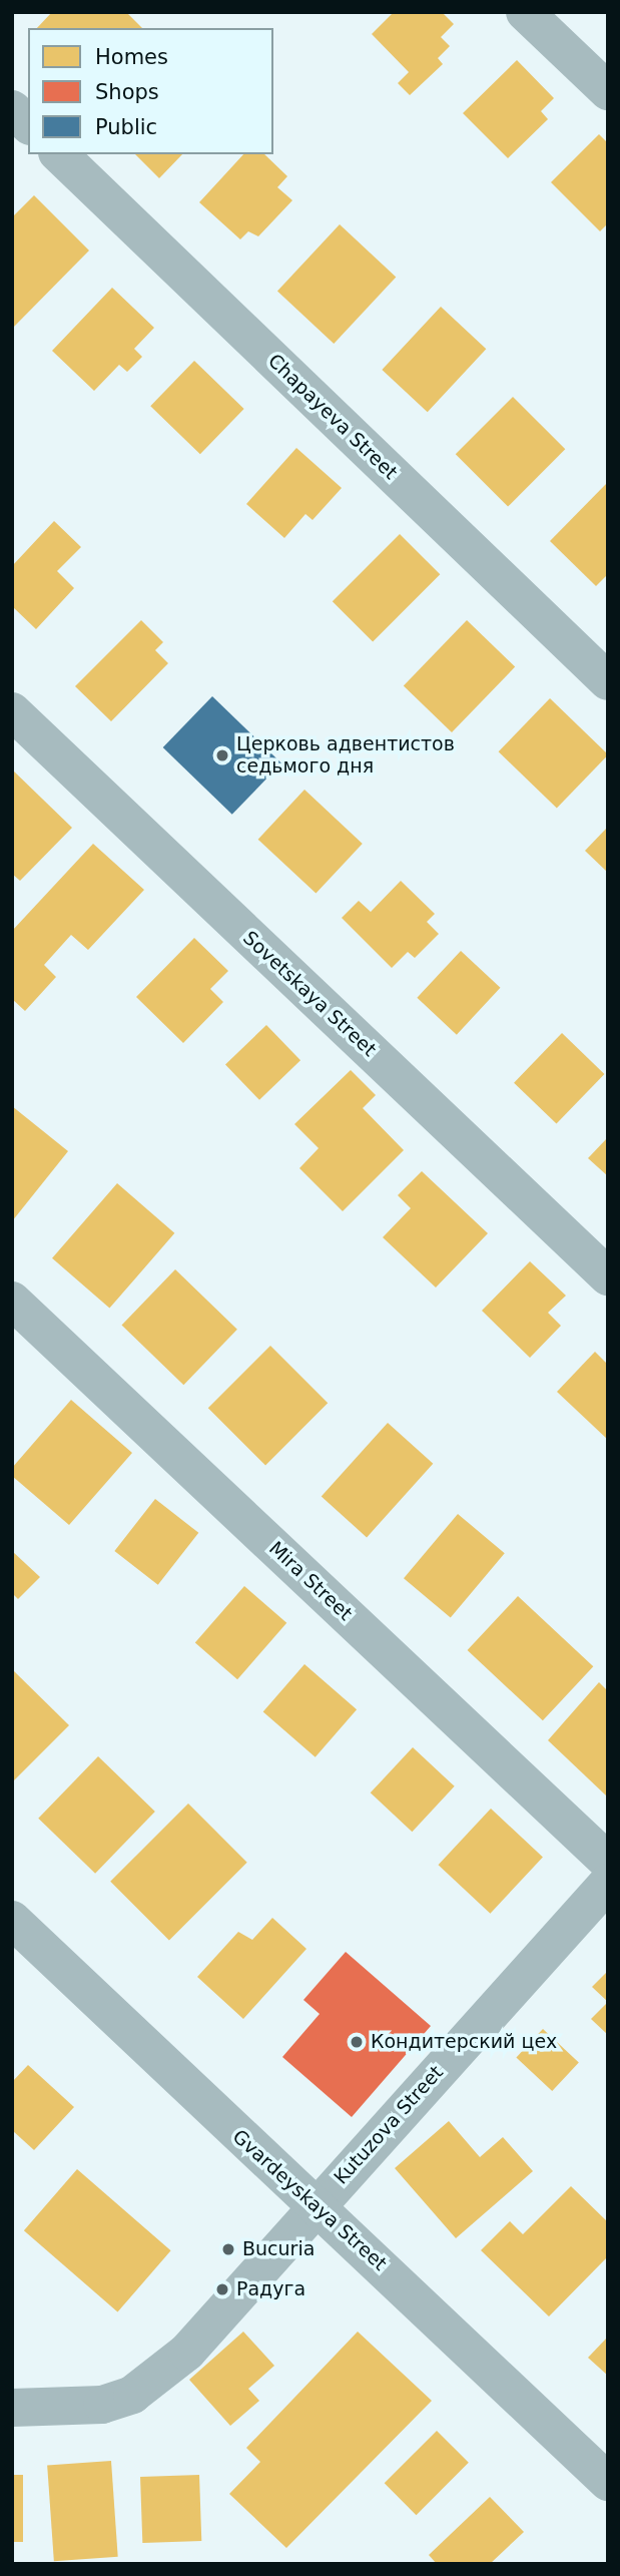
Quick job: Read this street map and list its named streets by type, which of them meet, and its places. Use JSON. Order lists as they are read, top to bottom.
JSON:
{
  "streets": {
    "street": [
      "Chapayeva Street",
      "Sovetskaya Street",
      "Mira Street",
      "Kutuzova Street",
      "Gvardeyskaya Street"
    ]
  },
  "crossings": [
    ["Kutuzova Street", "Gvardeyskaya Street"]
  ],
  "places": [
    "Церковь адвентистов седьмого дня",
    "Кондитерский цех",
    "Bucuria",
    "Радуга"
  ],
  "legend": ["Homes", "Shops", "Public"]
}
